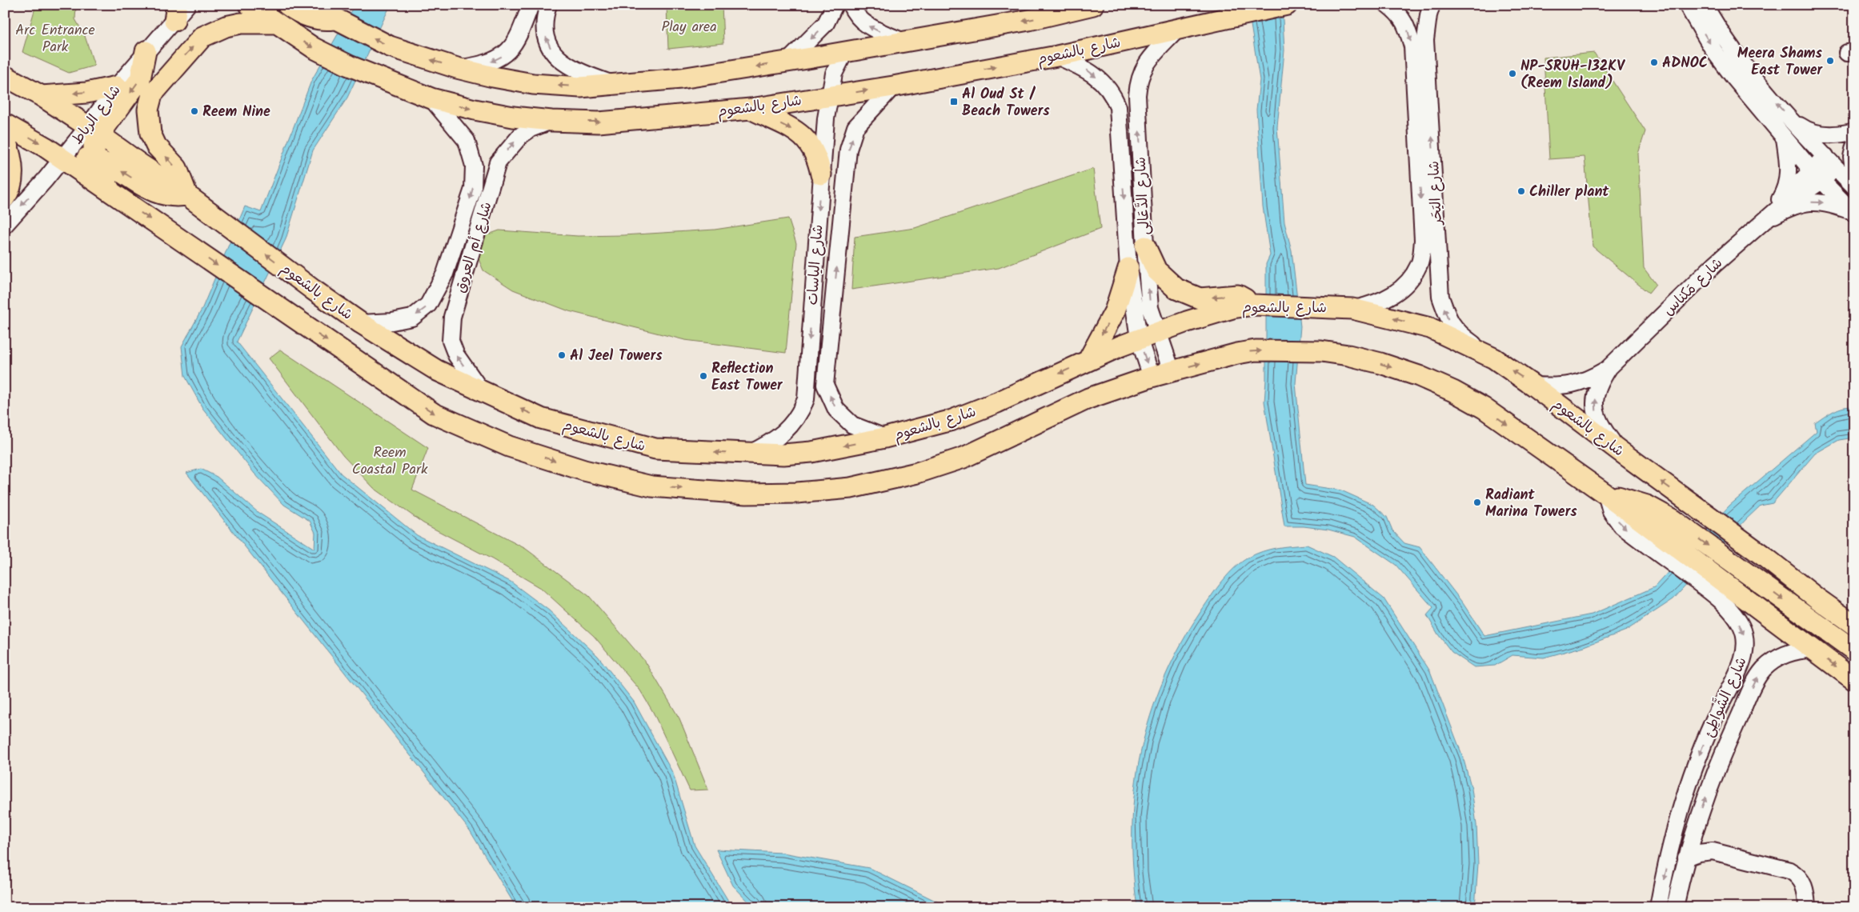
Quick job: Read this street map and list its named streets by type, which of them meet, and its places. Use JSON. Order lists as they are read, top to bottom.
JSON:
{
  "streets": {
    "main road": ["شارع بالشعوم"],
    "street": [
      "شارع الرباط",
      "شارع اليَحَر",
      "شارع الدَّعَالِى",
      "شارع أم العروق",
      "شارع الياسات",
      "شارع مَكناس",
      "شارع الشَّواطِئ"
    ]
  },
  "crossings": [
    ["شارع بالشعوم", "شارع الرباط"],
    ["شارع بالشعوم", "شارع اليَحَر"],
    ["شارع بالشعوم", "شارع الدَّعَالِى"],
    ["شارع بالشعوم", "شارع أم العروق"],
    ["شارع بالشعوم", "شارع الياسات"],
    ["شارع بالشعوم", "شارع مَكناس"]
  ],
  "parks": ["Play area", "Arc Entrance Park", "Reem Coastal Park"],
  "places": {
    "other": [
      "Meera Shams East Tower",
      "ADNOC",
      "NP-SRUH-132KV (Reem Island)",
      "Reem Nine",
      "Chiller plant",
      "Al Jeel Towers",
      "Reflection East Tower",
      "Radiant Marina Towers"
    ],
    "transit": ["Al Oud St / Beach Towers"]
  }
}
